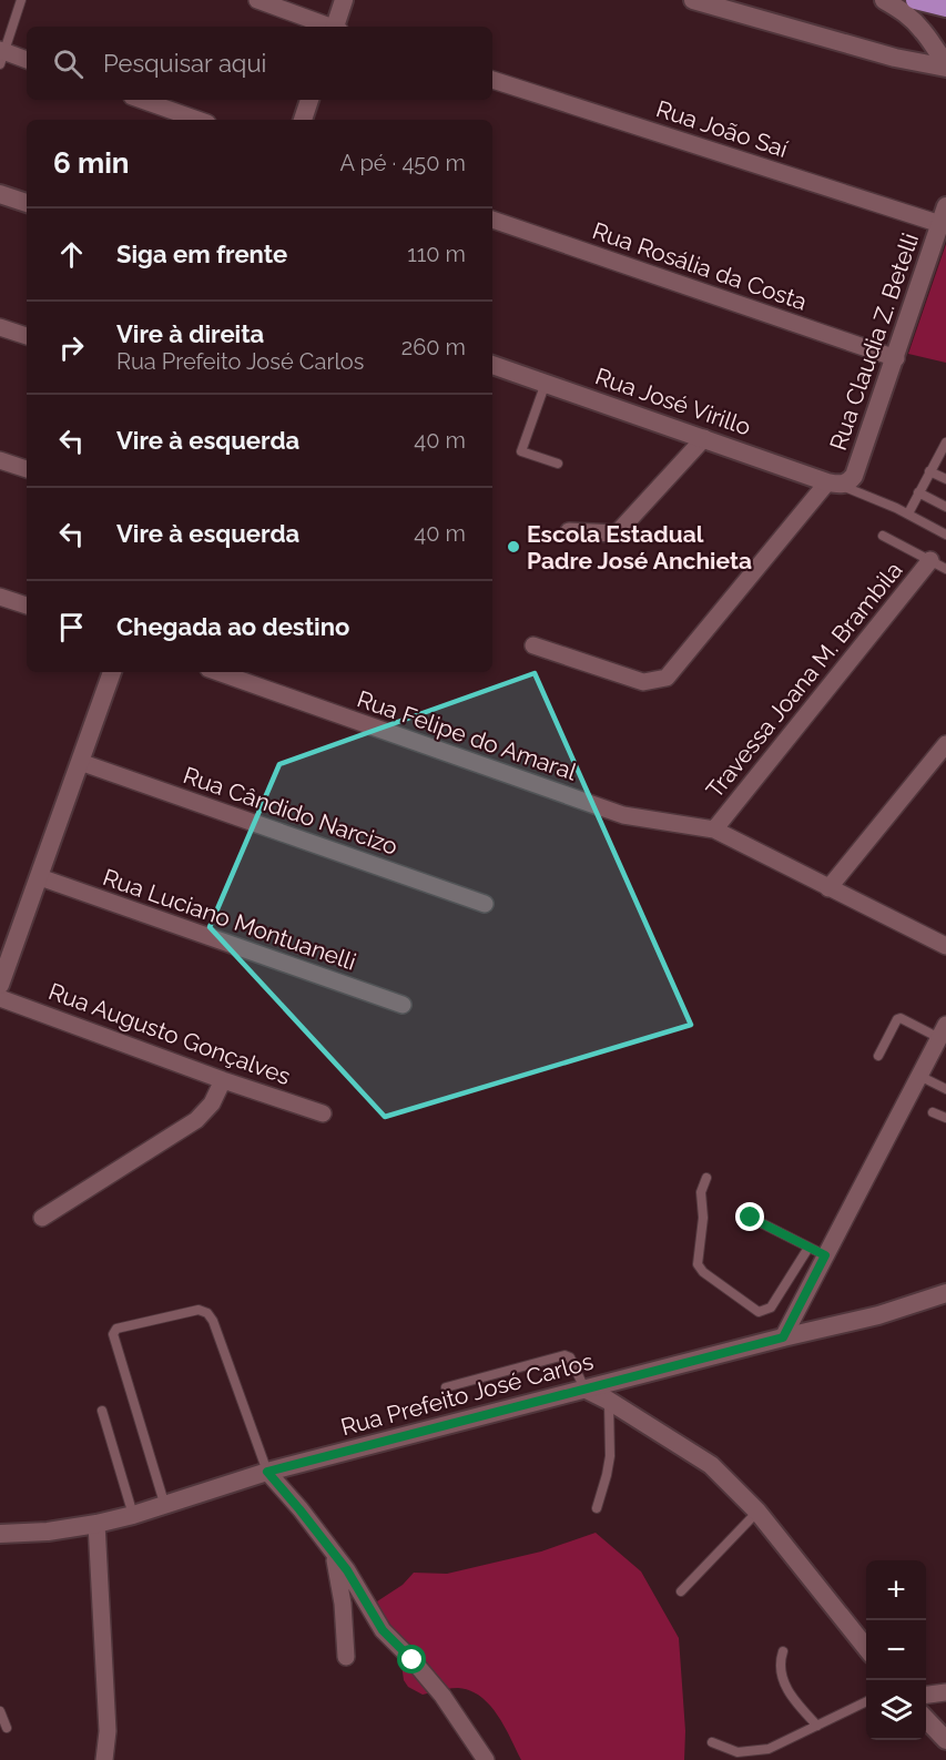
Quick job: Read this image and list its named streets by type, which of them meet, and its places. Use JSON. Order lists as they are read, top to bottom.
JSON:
{
  "streets": {
    "street": [
      "Rua João Saí",
      "Rua Rosália da Costa",
      "Rua Claudia Z. Betelli",
      "Rua José Virillo",
      "Travessa Joana M. Brambila",
      "Rua Felipe do Amaral",
      "Rua Cândido Narcizo",
      "Rua Luciano Montuanelli",
      "Rua Augusto Gonçalves",
      "Rua Prefeito José Carlos"
    ]
  },
  "crossings": [
    ["Rua João Saí", "Rua Claudia Z. Betelli"],
    ["Rua Rosália da Costa", "Rua Claudia Z. Betelli"],
    ["Rua Claudia Z. Betelli", "Rua José Virillo"],
    ["Travessa Joana M. Brambila", "Rua Felipe do Amaral"]
  ],
  "places": ["Escola Estadual Padre José Anchieta"],
  "page": {
    "search": "Pesquisar aqui",
    "heading": ["6 min", "A pé · 450 m"],
    "list": [
      ["Siga em frente", "110 m"],
      ["Vire à direita", "Rua Prefeito José Carlos", "260 m"],
      ["Vire à esquerda", "40 m"],
      ["Vire à esquerda", "40 m"],
      "Chegada ao destino"
    ],
    "map_buttons": ["+", "−"]
  }
}
